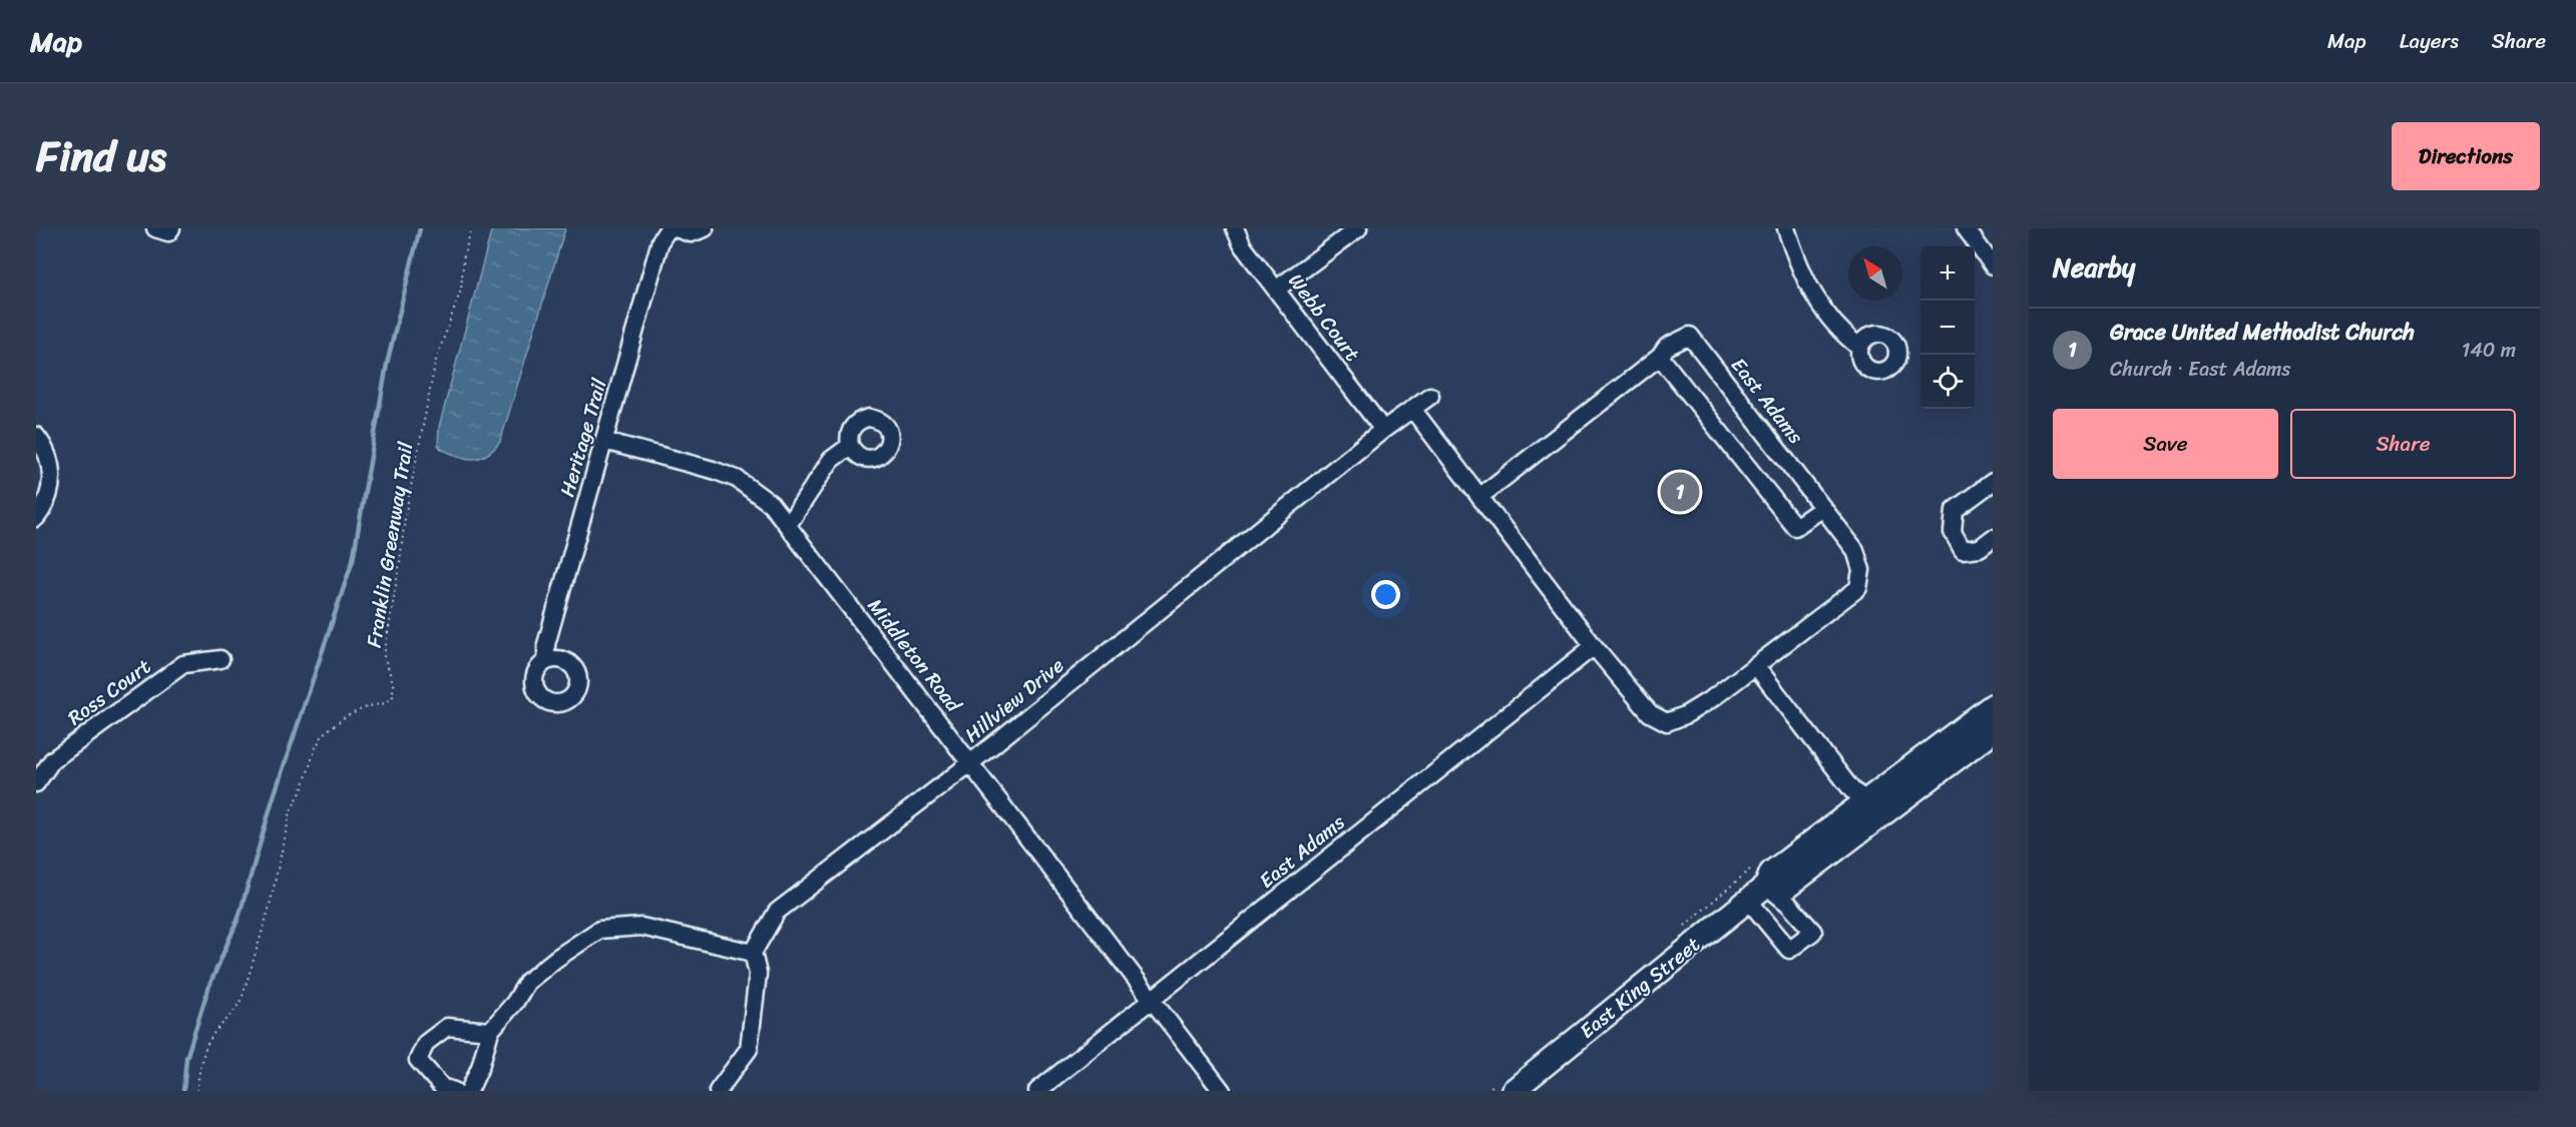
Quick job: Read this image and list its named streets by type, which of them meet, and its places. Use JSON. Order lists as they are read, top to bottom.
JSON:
{
  "streets": {
    "main road": ["East King Street"],
    "street": [
      "Webb Court",
      "East Adams",
      "Heritage Trail",
      "Middleton Road",
      "Ross Court",
      "Hillview Drive"
    ],
    "path": ["Franklin Greenway Trail"]
  },
  "crossings": [
    ["Webb Court", "Hillview Drive"],
    ["East Adams", "Middleton Road"],
    ["Heritage Trail", "Middleton Road"],
    ["Middleton Road", "Hillview Drive"]
  ],
  "north": "top left",
  "page": {
    "header": "Map",
    "nav": ["Map", "Layers", "Share"],
    "title": "Find us",
    "buttons": [
      "Directions",
      ["Save", "Share"]
    ],
    "heading": "Nearby",
    "map_buttons": ["+", "−"],
    "list": [
      {
        "mark": "1",
        "name": "Grace United Methodist Church",
        "note": "Church · East Adams",
        "value": "140 m"
      }
    ],
    "pins": "1"
  }
}
